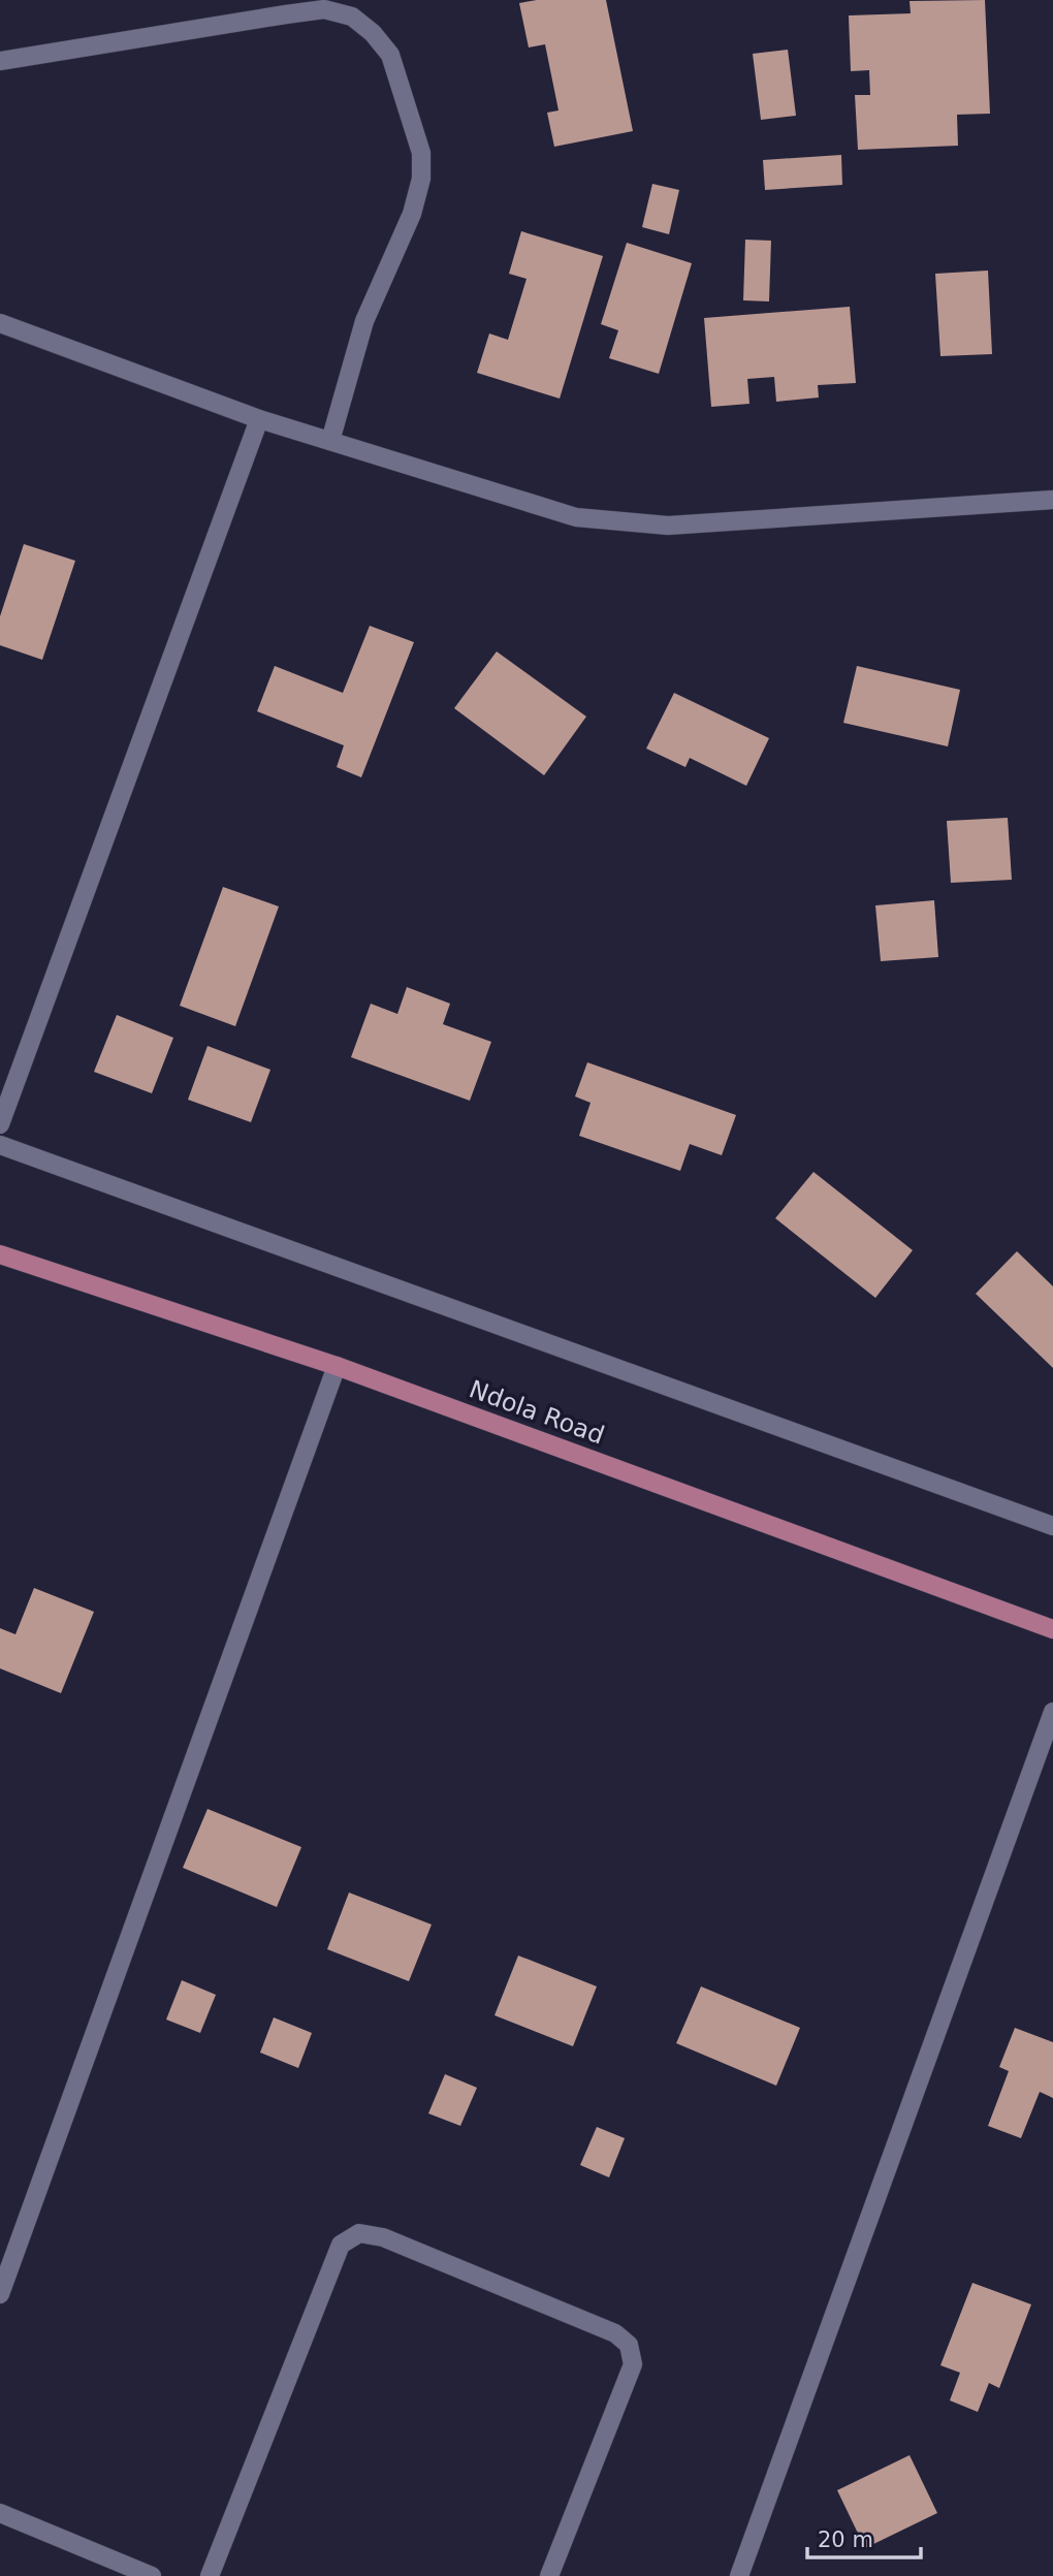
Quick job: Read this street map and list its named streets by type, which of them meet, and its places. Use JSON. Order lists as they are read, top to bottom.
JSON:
{
  "streets": {
    "main road": ["Ndola Road"]
  },
  "scale_bar": "20 m"
}
